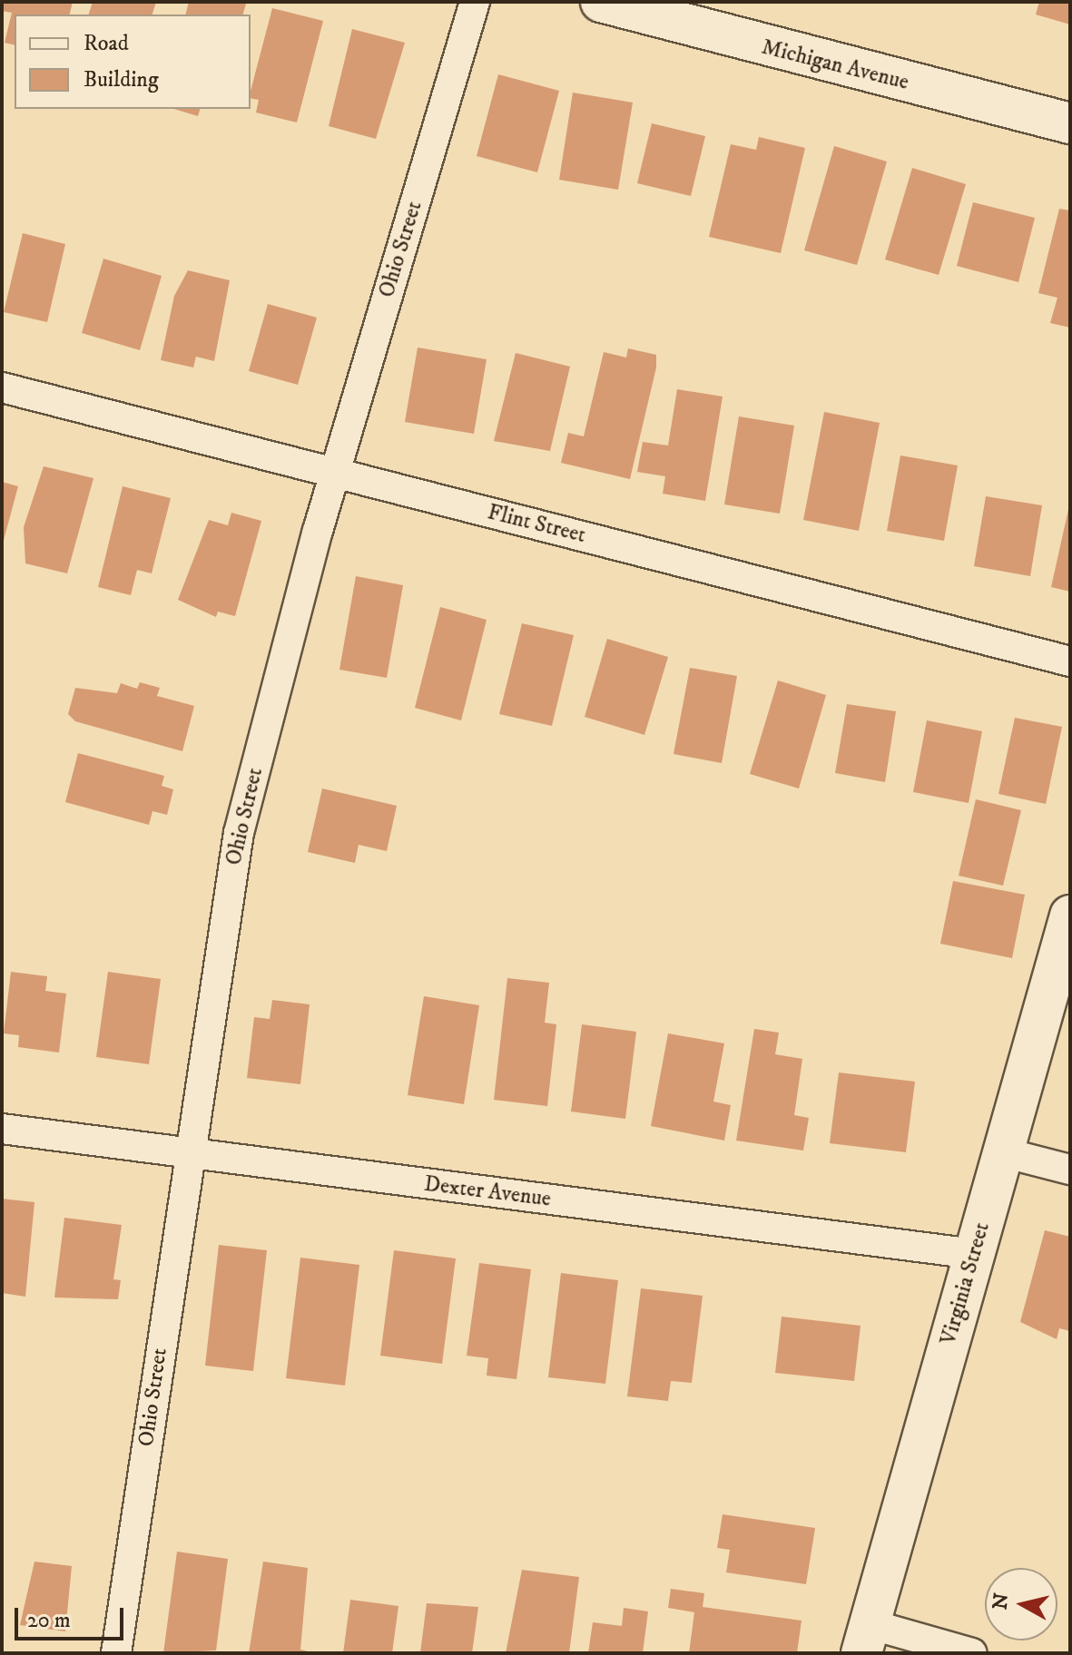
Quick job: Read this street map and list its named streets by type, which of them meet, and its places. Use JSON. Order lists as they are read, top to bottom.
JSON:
{
  "streets": {
    "street": [
      "Michigan Avenue",
      "Ohio Street",
      "Flint Street",
      "Dexter Avenue",
      "Virginia Street"
    ]
  },
  "crossings": [
    ["Ohio Street", "Flint Street"],
    ["Ohio Street", "Dexter Avenue"],
    ["Dexter Avenue", "Virginia Street"]
  ],
  "legend": ["Road", "Building"],
  "scale_bar": "20 m",
  "north": "left"
}
